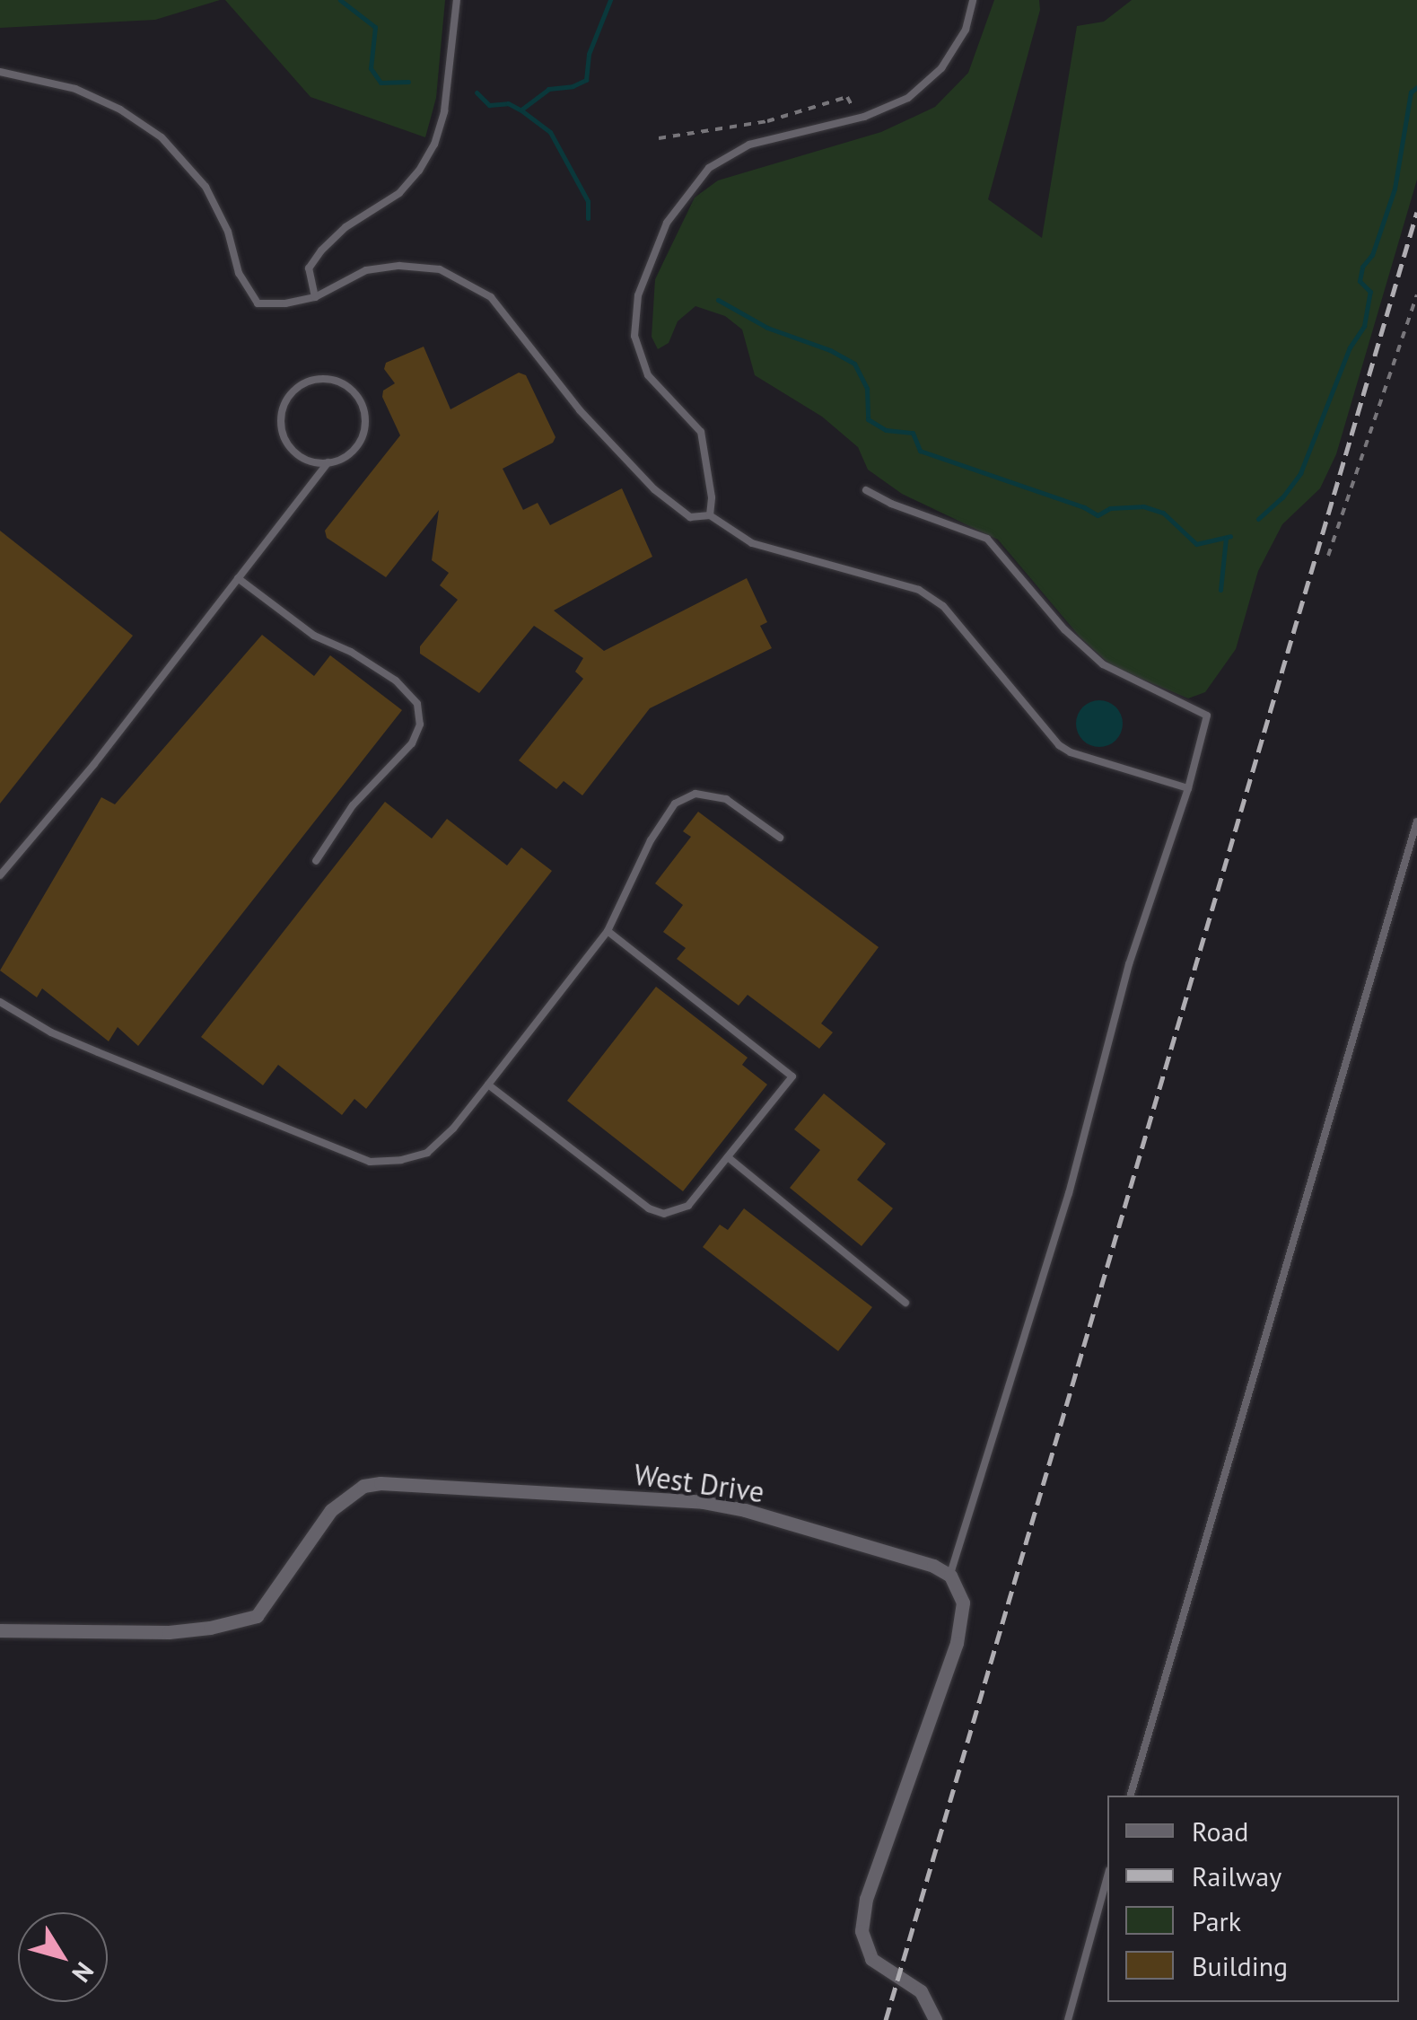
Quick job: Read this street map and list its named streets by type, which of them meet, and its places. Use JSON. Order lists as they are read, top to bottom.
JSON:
{
  "streets": {
    "street": ["West Drive"]
  },
  "legend": [
    "Road",
    "Railway",
    "Park",
    "Building"
  ],
  "north": "bottom right"
}
